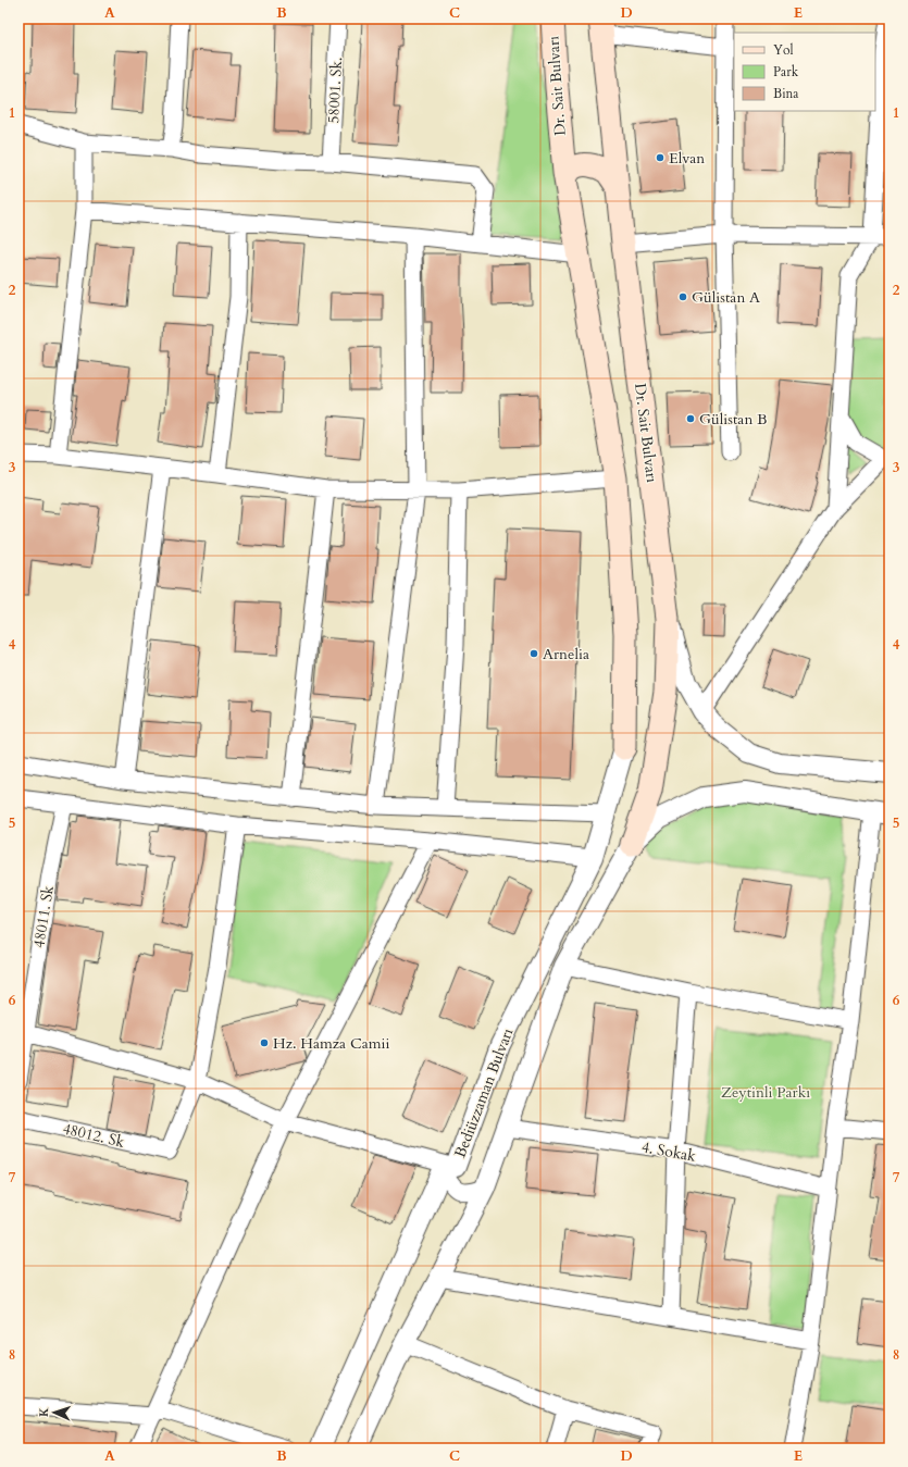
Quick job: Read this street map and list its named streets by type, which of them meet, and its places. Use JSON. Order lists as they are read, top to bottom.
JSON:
{
  "streets": {
    "main road": ["Dr. Sait Bulvarı"],
    "street": [
      "58001. Sk.",
      "48011. Sk",
      "Bediüzzaman Bulvarı",
      "48012. Sk",
      "4. Sokak"
    ]
  },
  "crossings": [
    ["Dr. Sait Bulvarı", "Bediüzzaman Bulvarı"],
    ["Bediüzzaman Bulvarı", "4. Sokak"]
  ],
  "parks": ["Zeytinli Parkı"],
  "places": [
    "Elvan",
    "Gülistan A",
    "Gülistan B",
    "Arnelia",
    "Hz. Hamza Camii"
  ],
  "legend": ["Yol", "Park", "Bina"],
  "north": "left",
  "grid": {
    "columns": [
      "A",
      "B",
      "C",
      "D",
      "E"
    ],
    "rows": [
      "1",
      "2",
      "3",
      "4",
      "5",
      "6",
      "7",
      "8"
    ]
  }
}
